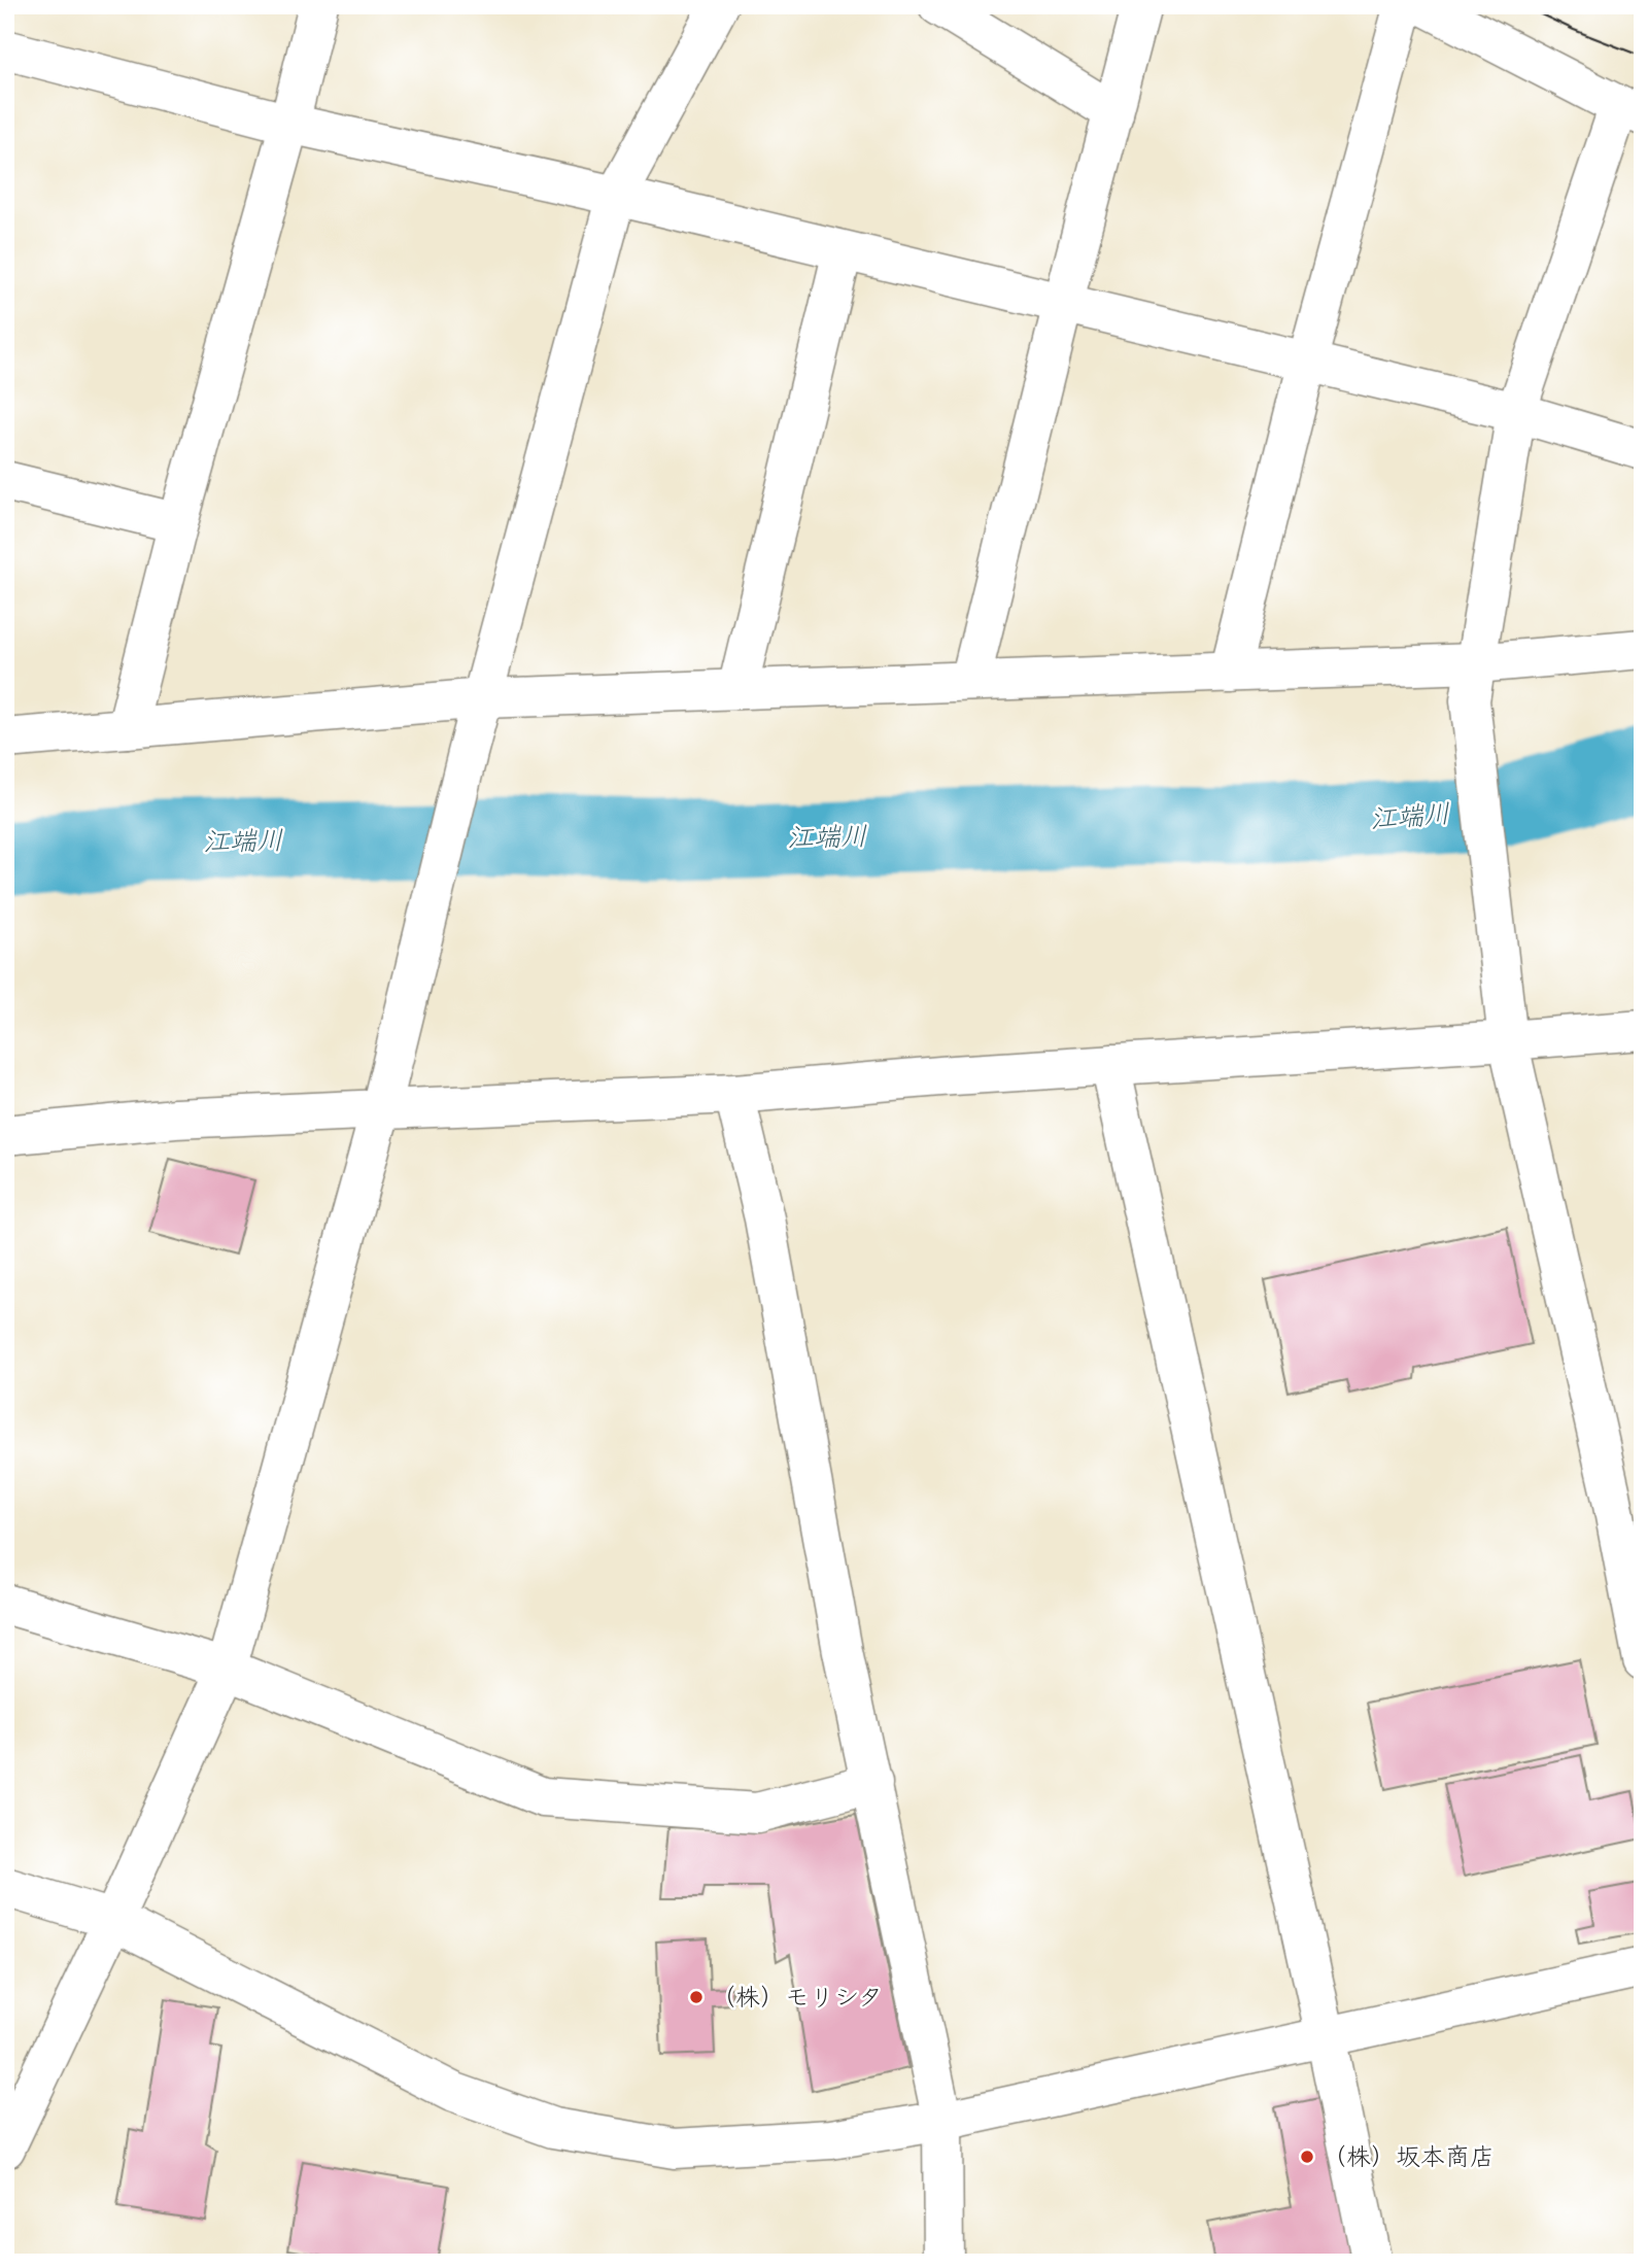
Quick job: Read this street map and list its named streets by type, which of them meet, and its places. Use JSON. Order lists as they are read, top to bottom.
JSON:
{
  "water": ["江端川"],
  "places": ["（株）モリシタ", "（株）坂本商店"]
}
